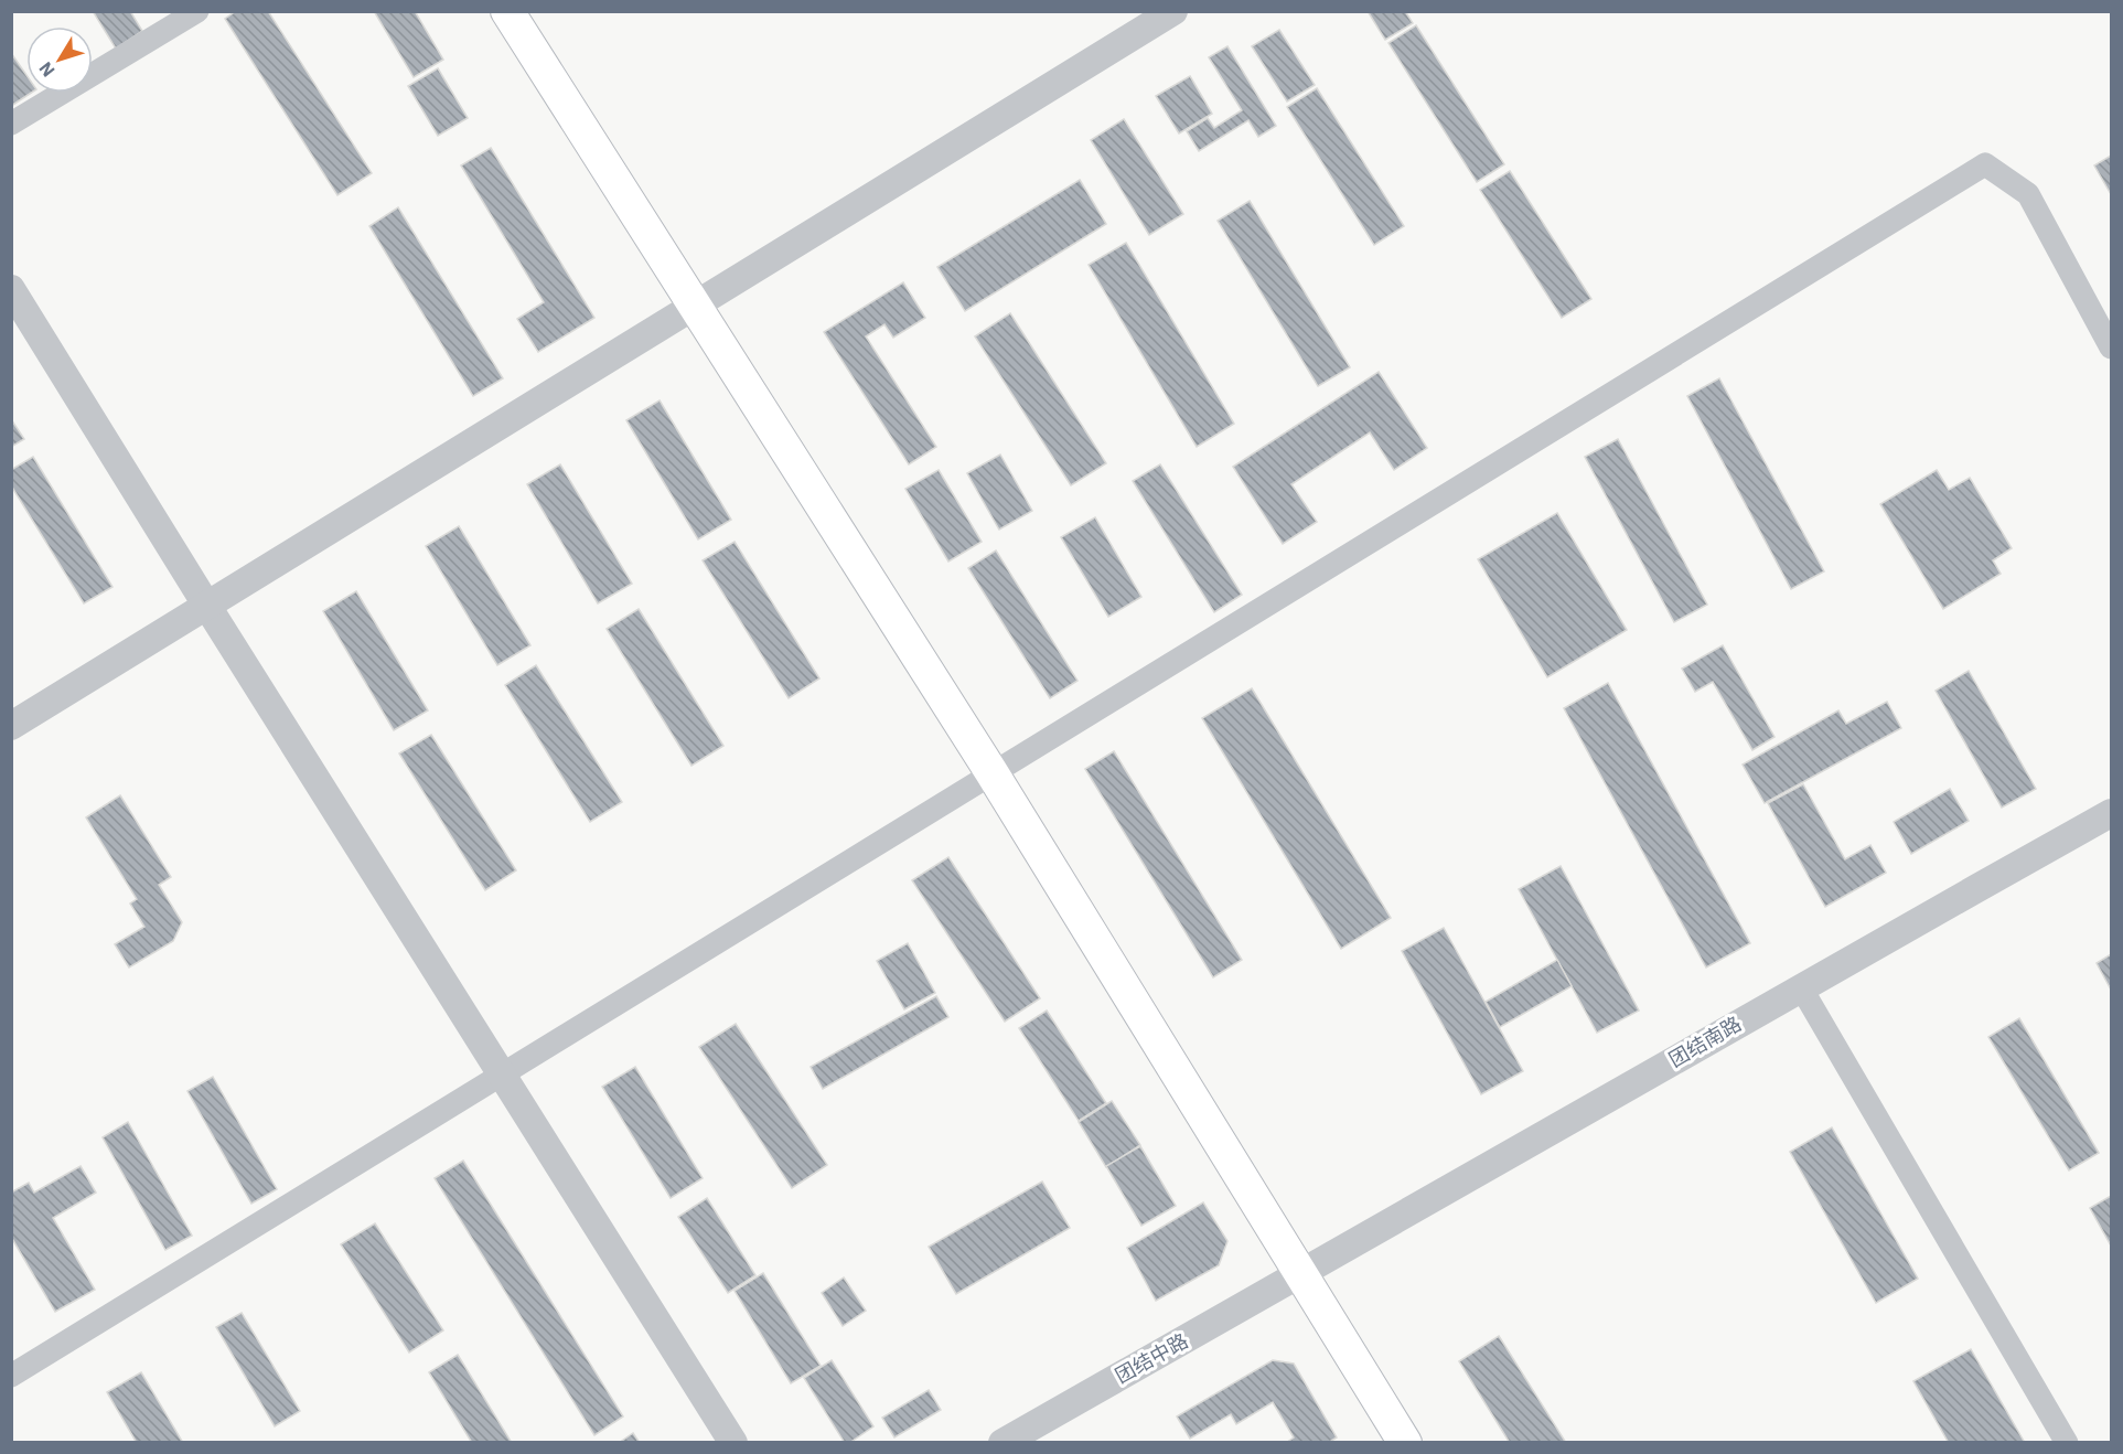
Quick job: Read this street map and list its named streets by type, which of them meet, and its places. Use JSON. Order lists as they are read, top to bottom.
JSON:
{
  "streets": {
    "street": ["团结南路", "团结中路"]
  },
  "crossings": [
    ["团结南路", "团结中路"]
  ],
  "north": "bottom left"
}
